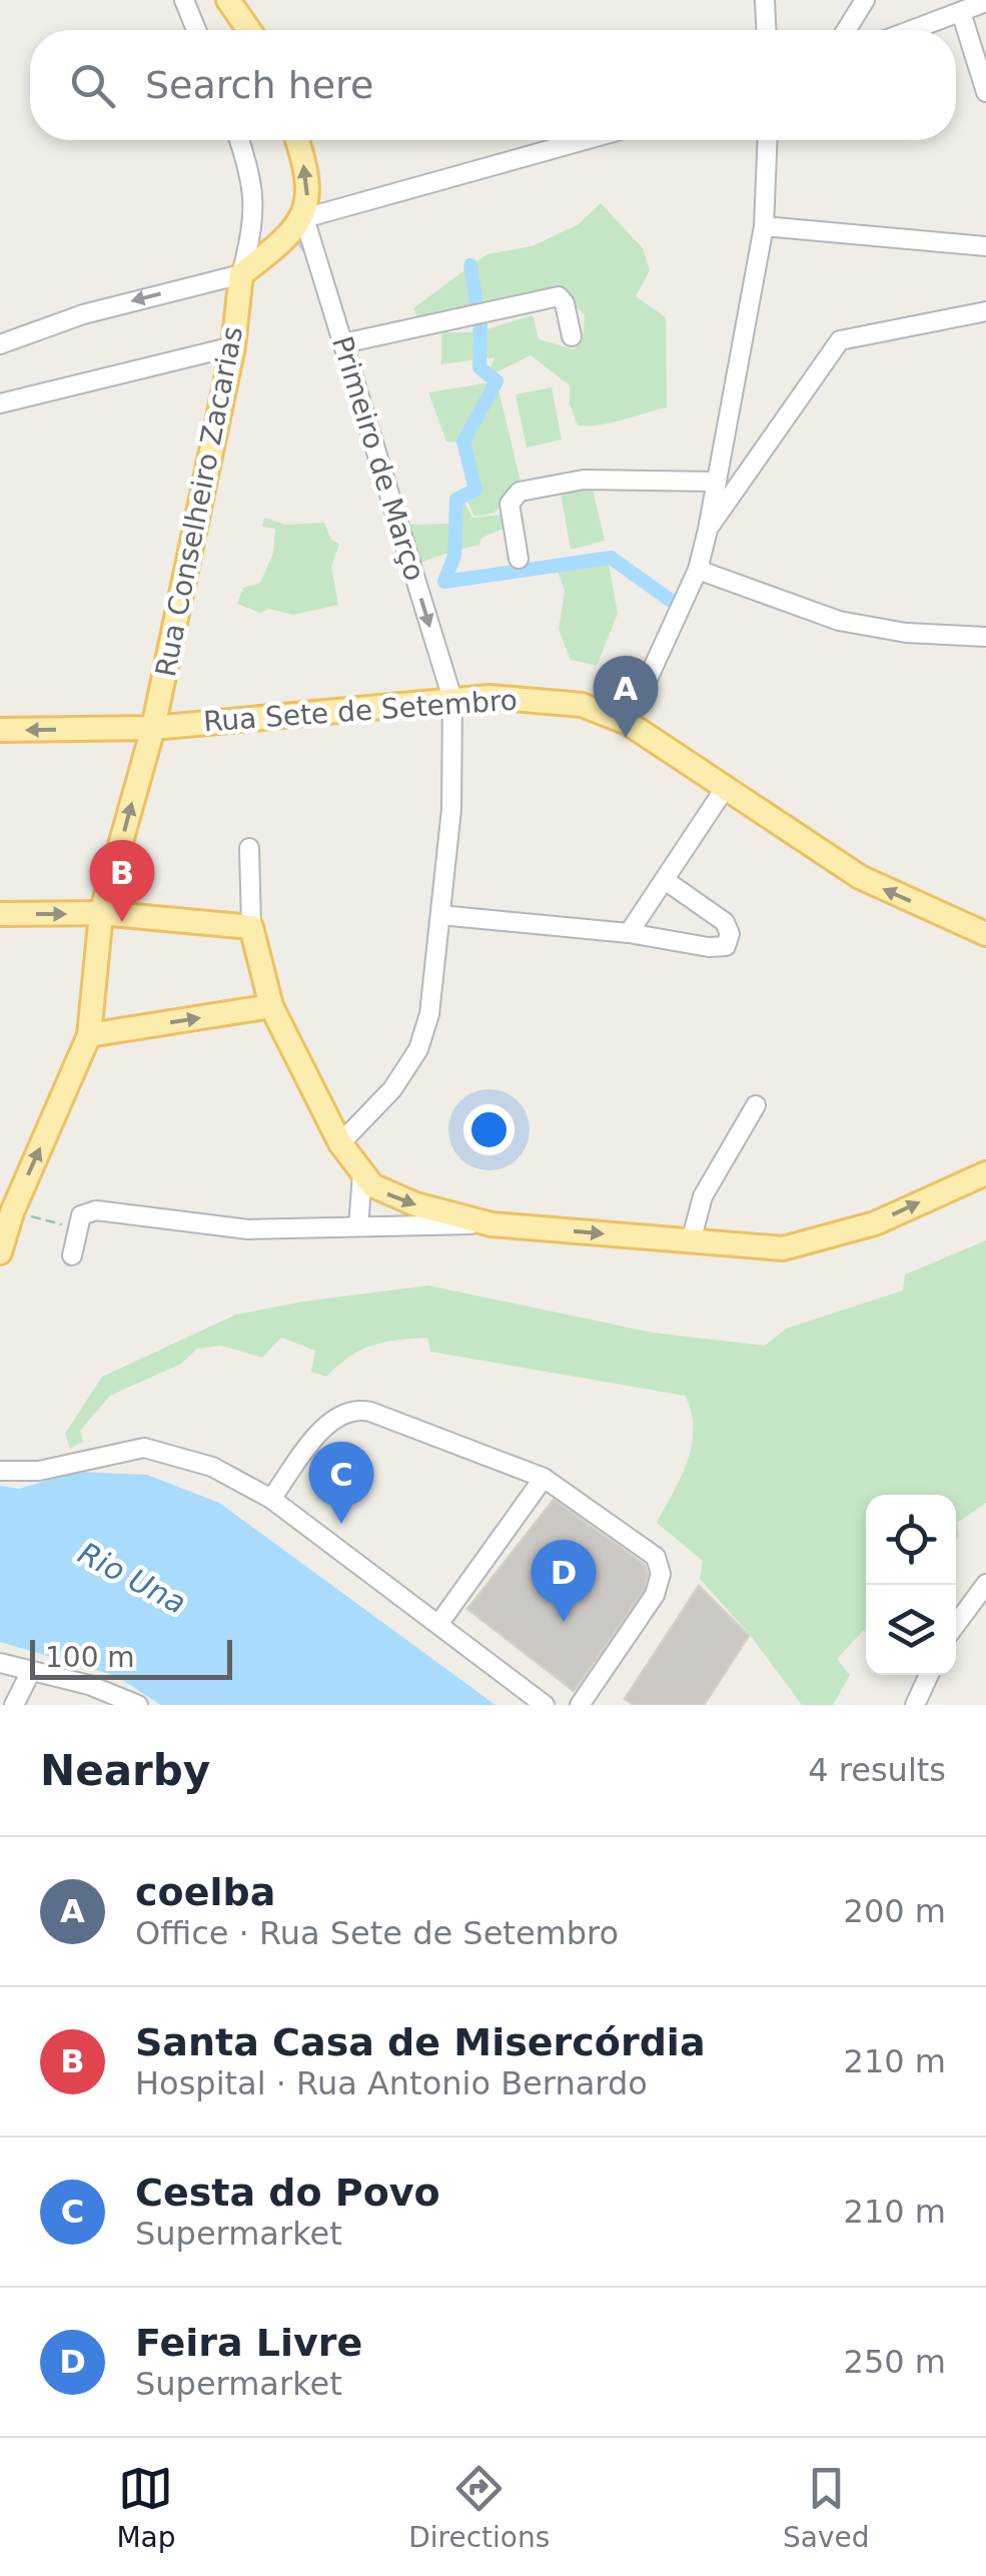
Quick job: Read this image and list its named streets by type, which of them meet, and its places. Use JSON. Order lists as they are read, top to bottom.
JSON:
{
  "streets": {
    "main road": ["Rua Conselheiro Zacarias", "Rua Sete de Setembro"],
    "street": ["Primeiro de Março"]
  },
  "crossings": [
    ["Primeiro de Março", "Rua Sete de Setembro"],
    ["Rua Conselheiro Zacarias", "Rua Sete de Setembro"]
  ],
  "one_way": ["Primeiro de Março", "Rua Conselheiro Zacarias"],
  "water": ["Rio Una"],
  "scale_bar": "100 m",
  "page": {
    "search": "Search here",
    "pins": [
      "A",
      "B",
      "C",
      "D"
    ],
    "scale": "100 m",
    "heading": ["Nearby", "4 results"],
    "list": [
      {
        "mark": "A",
        "name": "coelba",
        "note": "Office · Rua Sete de Setembro",
        "value": "200 m"
      },
      {
        "mark": "B",
        "name": "Santa Casa de Misercórdia",
        "note": "Hospital · Rua Antonio Bernardo",
        "value": "210 m"
      },
      {
        "mark": "C",
        "name": "Cesta do Povo",
        "note": "Supermarket",
        "value": "210 m"
      },
      {
        "mark": "D",
        "name": "Feira Livre",
        "note": "Supermarket",
        "value": "250 m"
      }
    ],
    "nav": ["Map", "Directions", "Saved"]
  }
}
